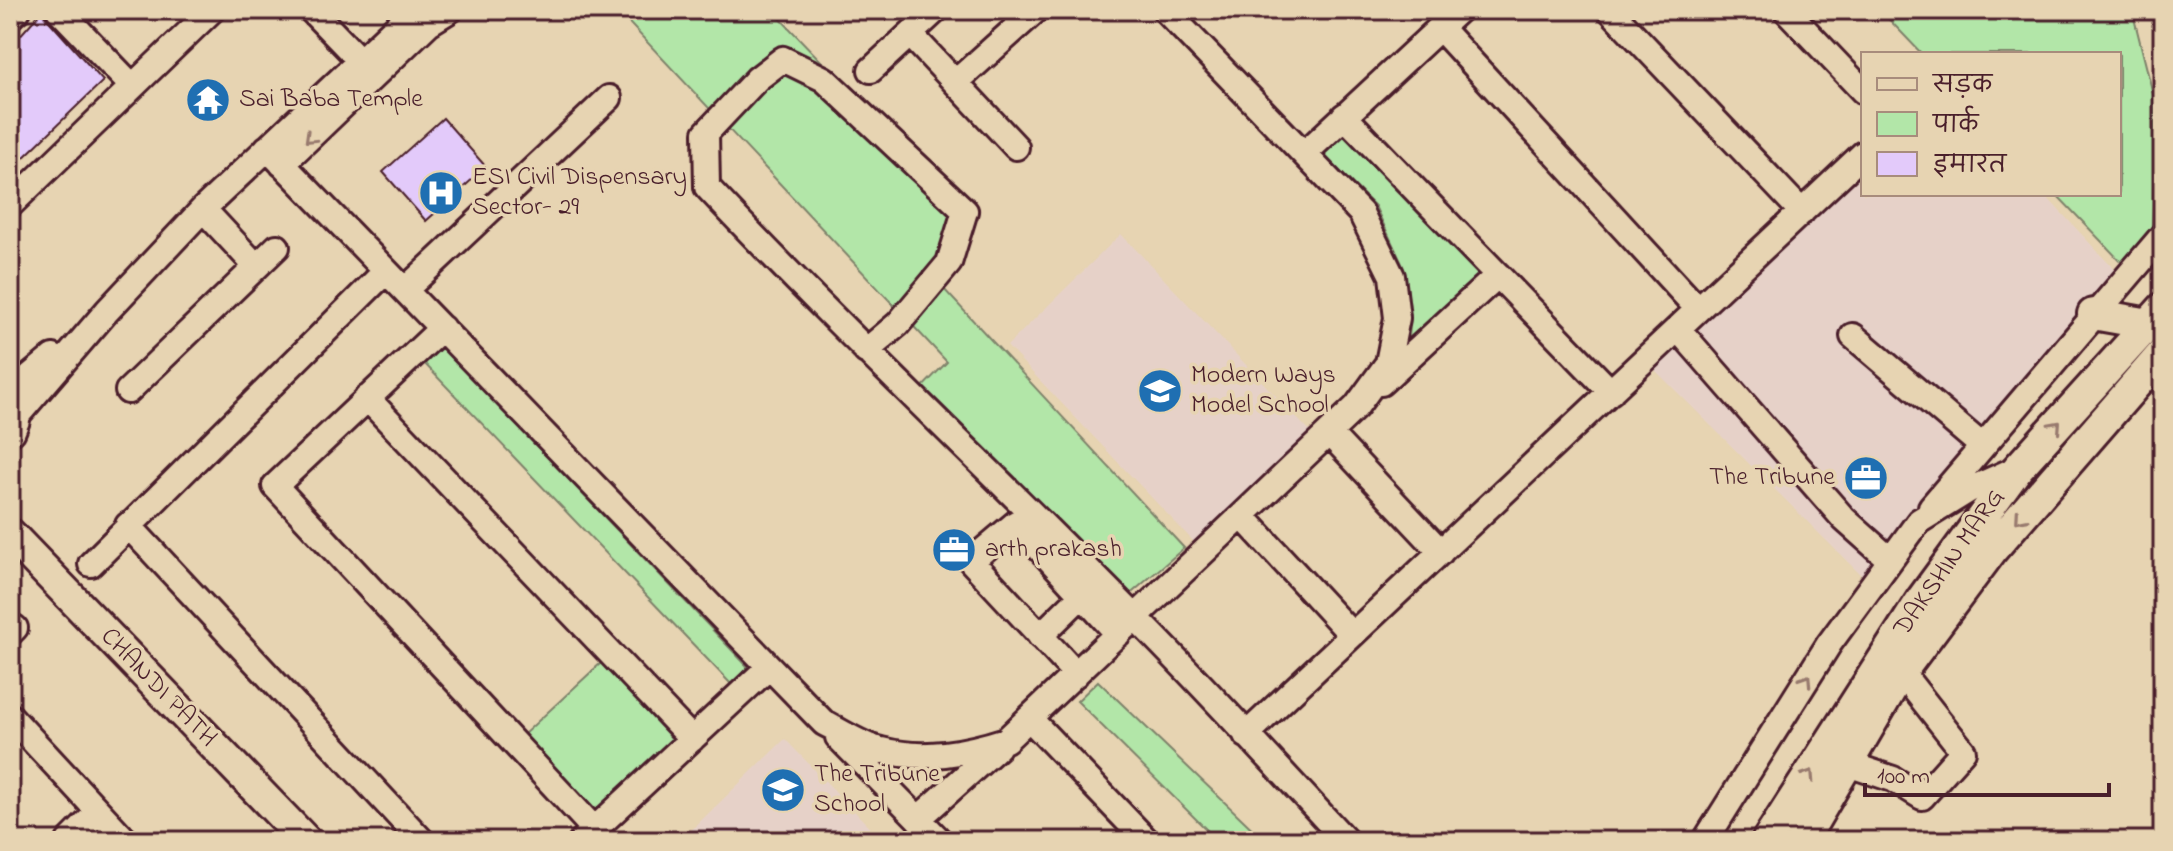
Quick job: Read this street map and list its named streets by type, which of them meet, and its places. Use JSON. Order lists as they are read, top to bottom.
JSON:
{
  "streets": {
    "main road": ["DAKSHIN MARG", "CHANDI PATH"]
  },
  "places": {
    "temple": ["Sai Baba Temple"],
    "hospital": ["ESI Civil Dispensary Sector- 29"],
    "school or university": ["Modern Ways Model School", "The Tribune School"],
    "office": ["The Tribune", "arth prakash"]
  },
  "legend": ["सड़क", "पार्क", "इमारत"],
  "scale_bar": "100 m"
}
